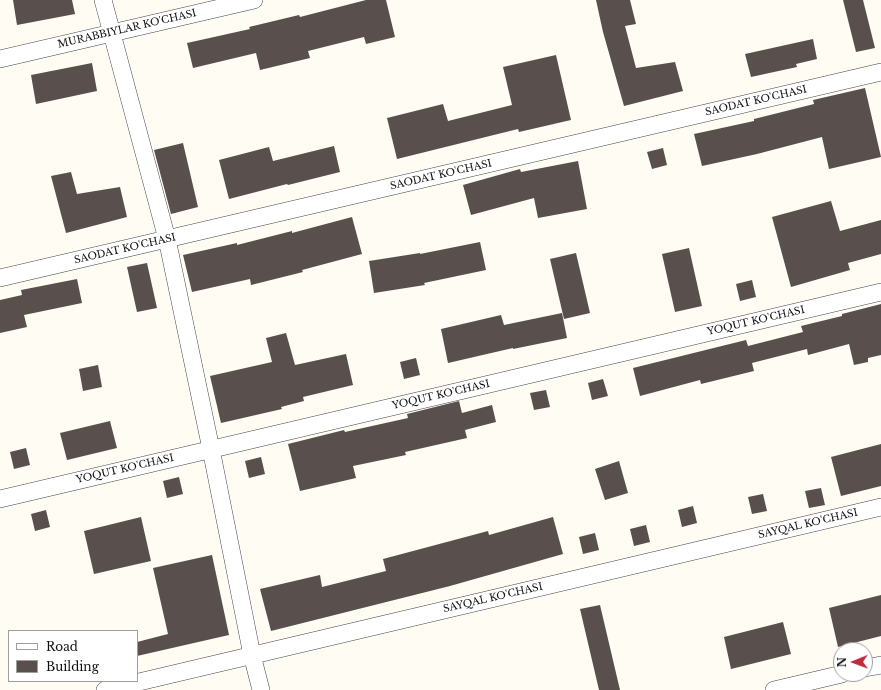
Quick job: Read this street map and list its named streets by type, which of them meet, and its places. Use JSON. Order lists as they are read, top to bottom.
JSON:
{
  "streets": {
    "street": [
      "MURABBIYLAR KO'CHASI",
      "SAODAT KO'CHASI",
      "YOQUT KO'CHASI",
      "SAYQAL KO'CHASI"
    ]
  },
  "legend": ["Road", "Building"],
  "north": "left"
}
